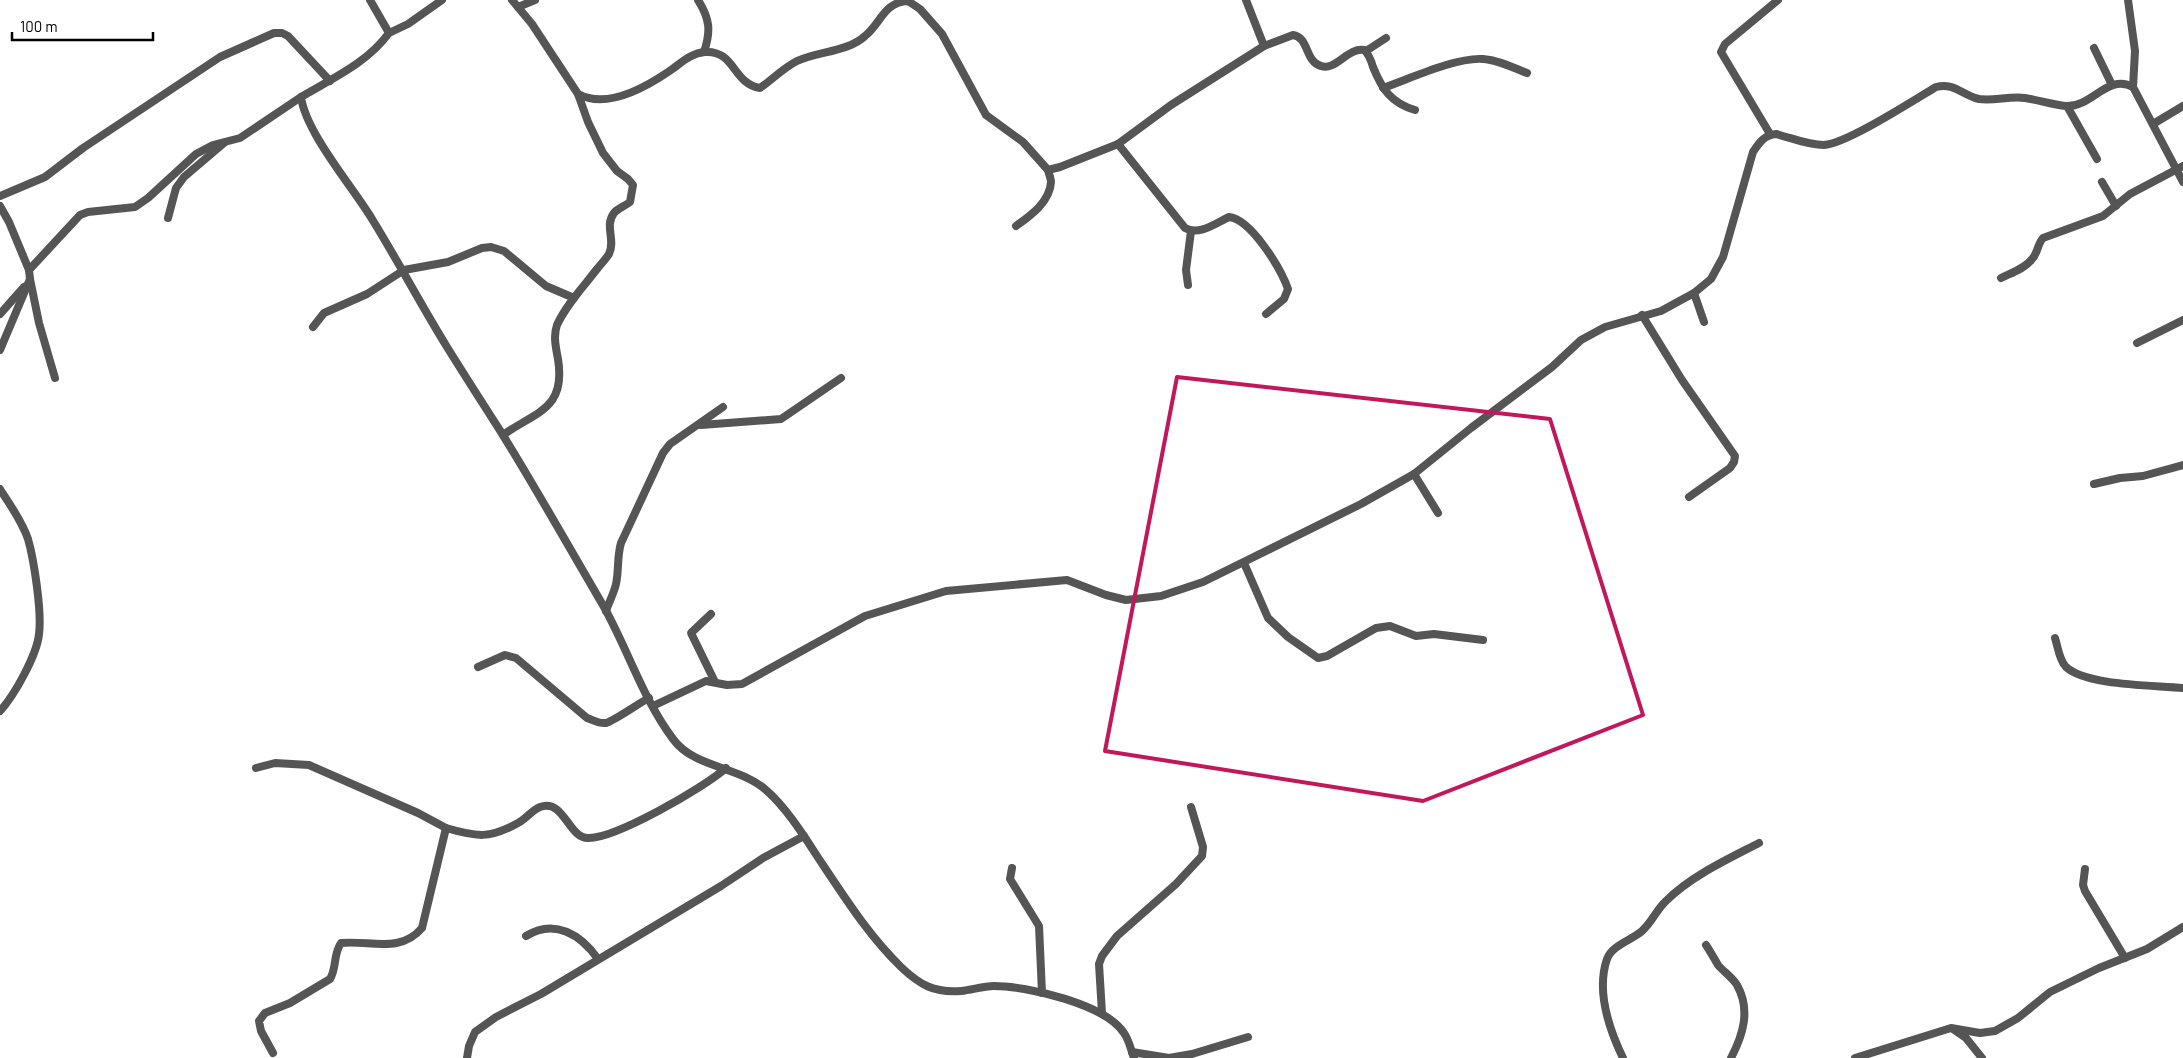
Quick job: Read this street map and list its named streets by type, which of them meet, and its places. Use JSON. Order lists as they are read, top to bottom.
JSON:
{
  "scale_bar": "100 m"
}
